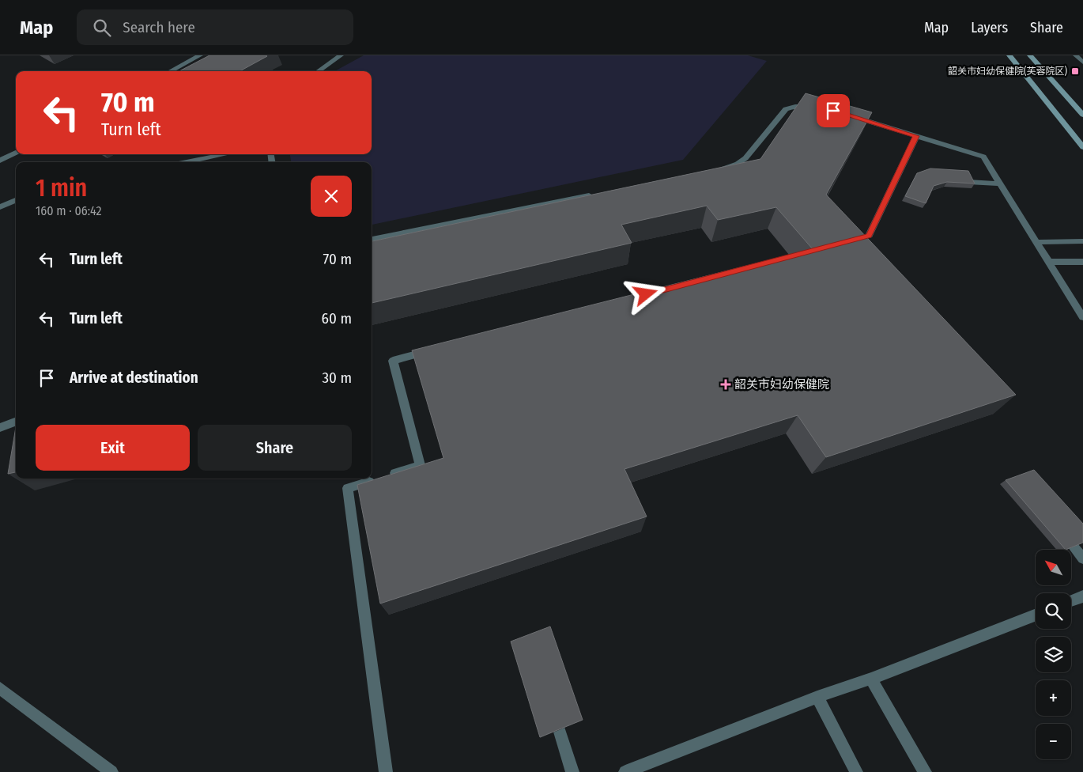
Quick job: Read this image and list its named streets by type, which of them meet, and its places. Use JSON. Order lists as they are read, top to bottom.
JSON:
{
  "places": {
    "transit": ["韶关市妇幼保健院(芙蓉院区)"],
    "health": ["韶关市妇幼保健院"]
  },
  "north": "top left",
  "page": {
    "header": "Map",
    "search": "Search here",
    "nav": ["Map", "Layers", "Share"],
    "turn": ["70 m", "Turn left"],
    "heading": ["1 min", "160 m · 06:42"],
    "list": [
      {
        "name": "Turn left",
        "value": "70 m"
      },
      {
        "name": "Turn left",
        "value": "60 m"
      },
      {
        "name": "Arrive at destination",
        "value": "30 m"
      }
    ],
    "buttons": ["Exit", "Share"],
    "map_buttons": ["+", "−"]
  }
}
